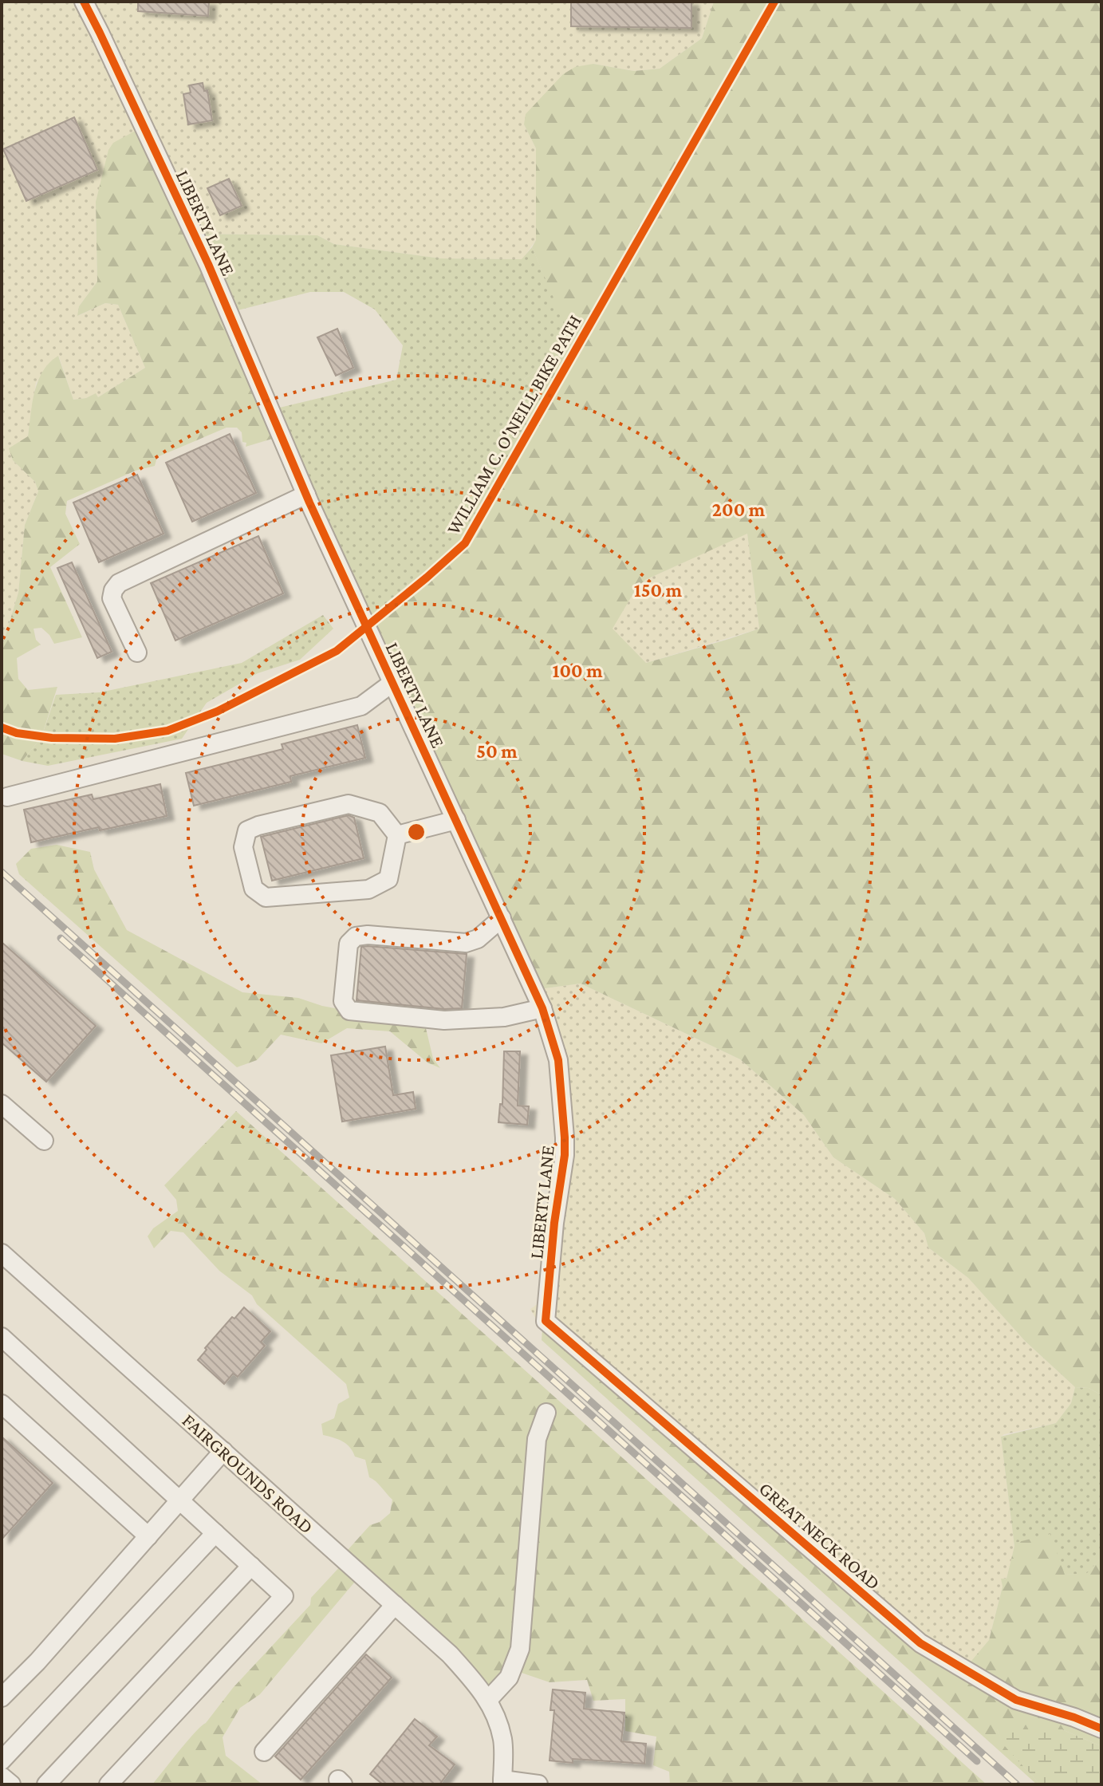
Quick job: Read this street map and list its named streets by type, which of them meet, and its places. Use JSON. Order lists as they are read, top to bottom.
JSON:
{
  "streets": {
    "street": ["LIBERTY LANE", "FAIRGROUNDS ROAD", "GREAT NECK ROAD"],
    "cycle path": ["WILLIAM C. O'NEILL BIKE PATH"]
  },
  "crossings": [
    ["LIBERTY LANE", "GREAT NECK ROAD"]
  ],
  "rings": [
    "200 m",
    "150 m",
    "100 m",
    "50 m"
  ]
}
